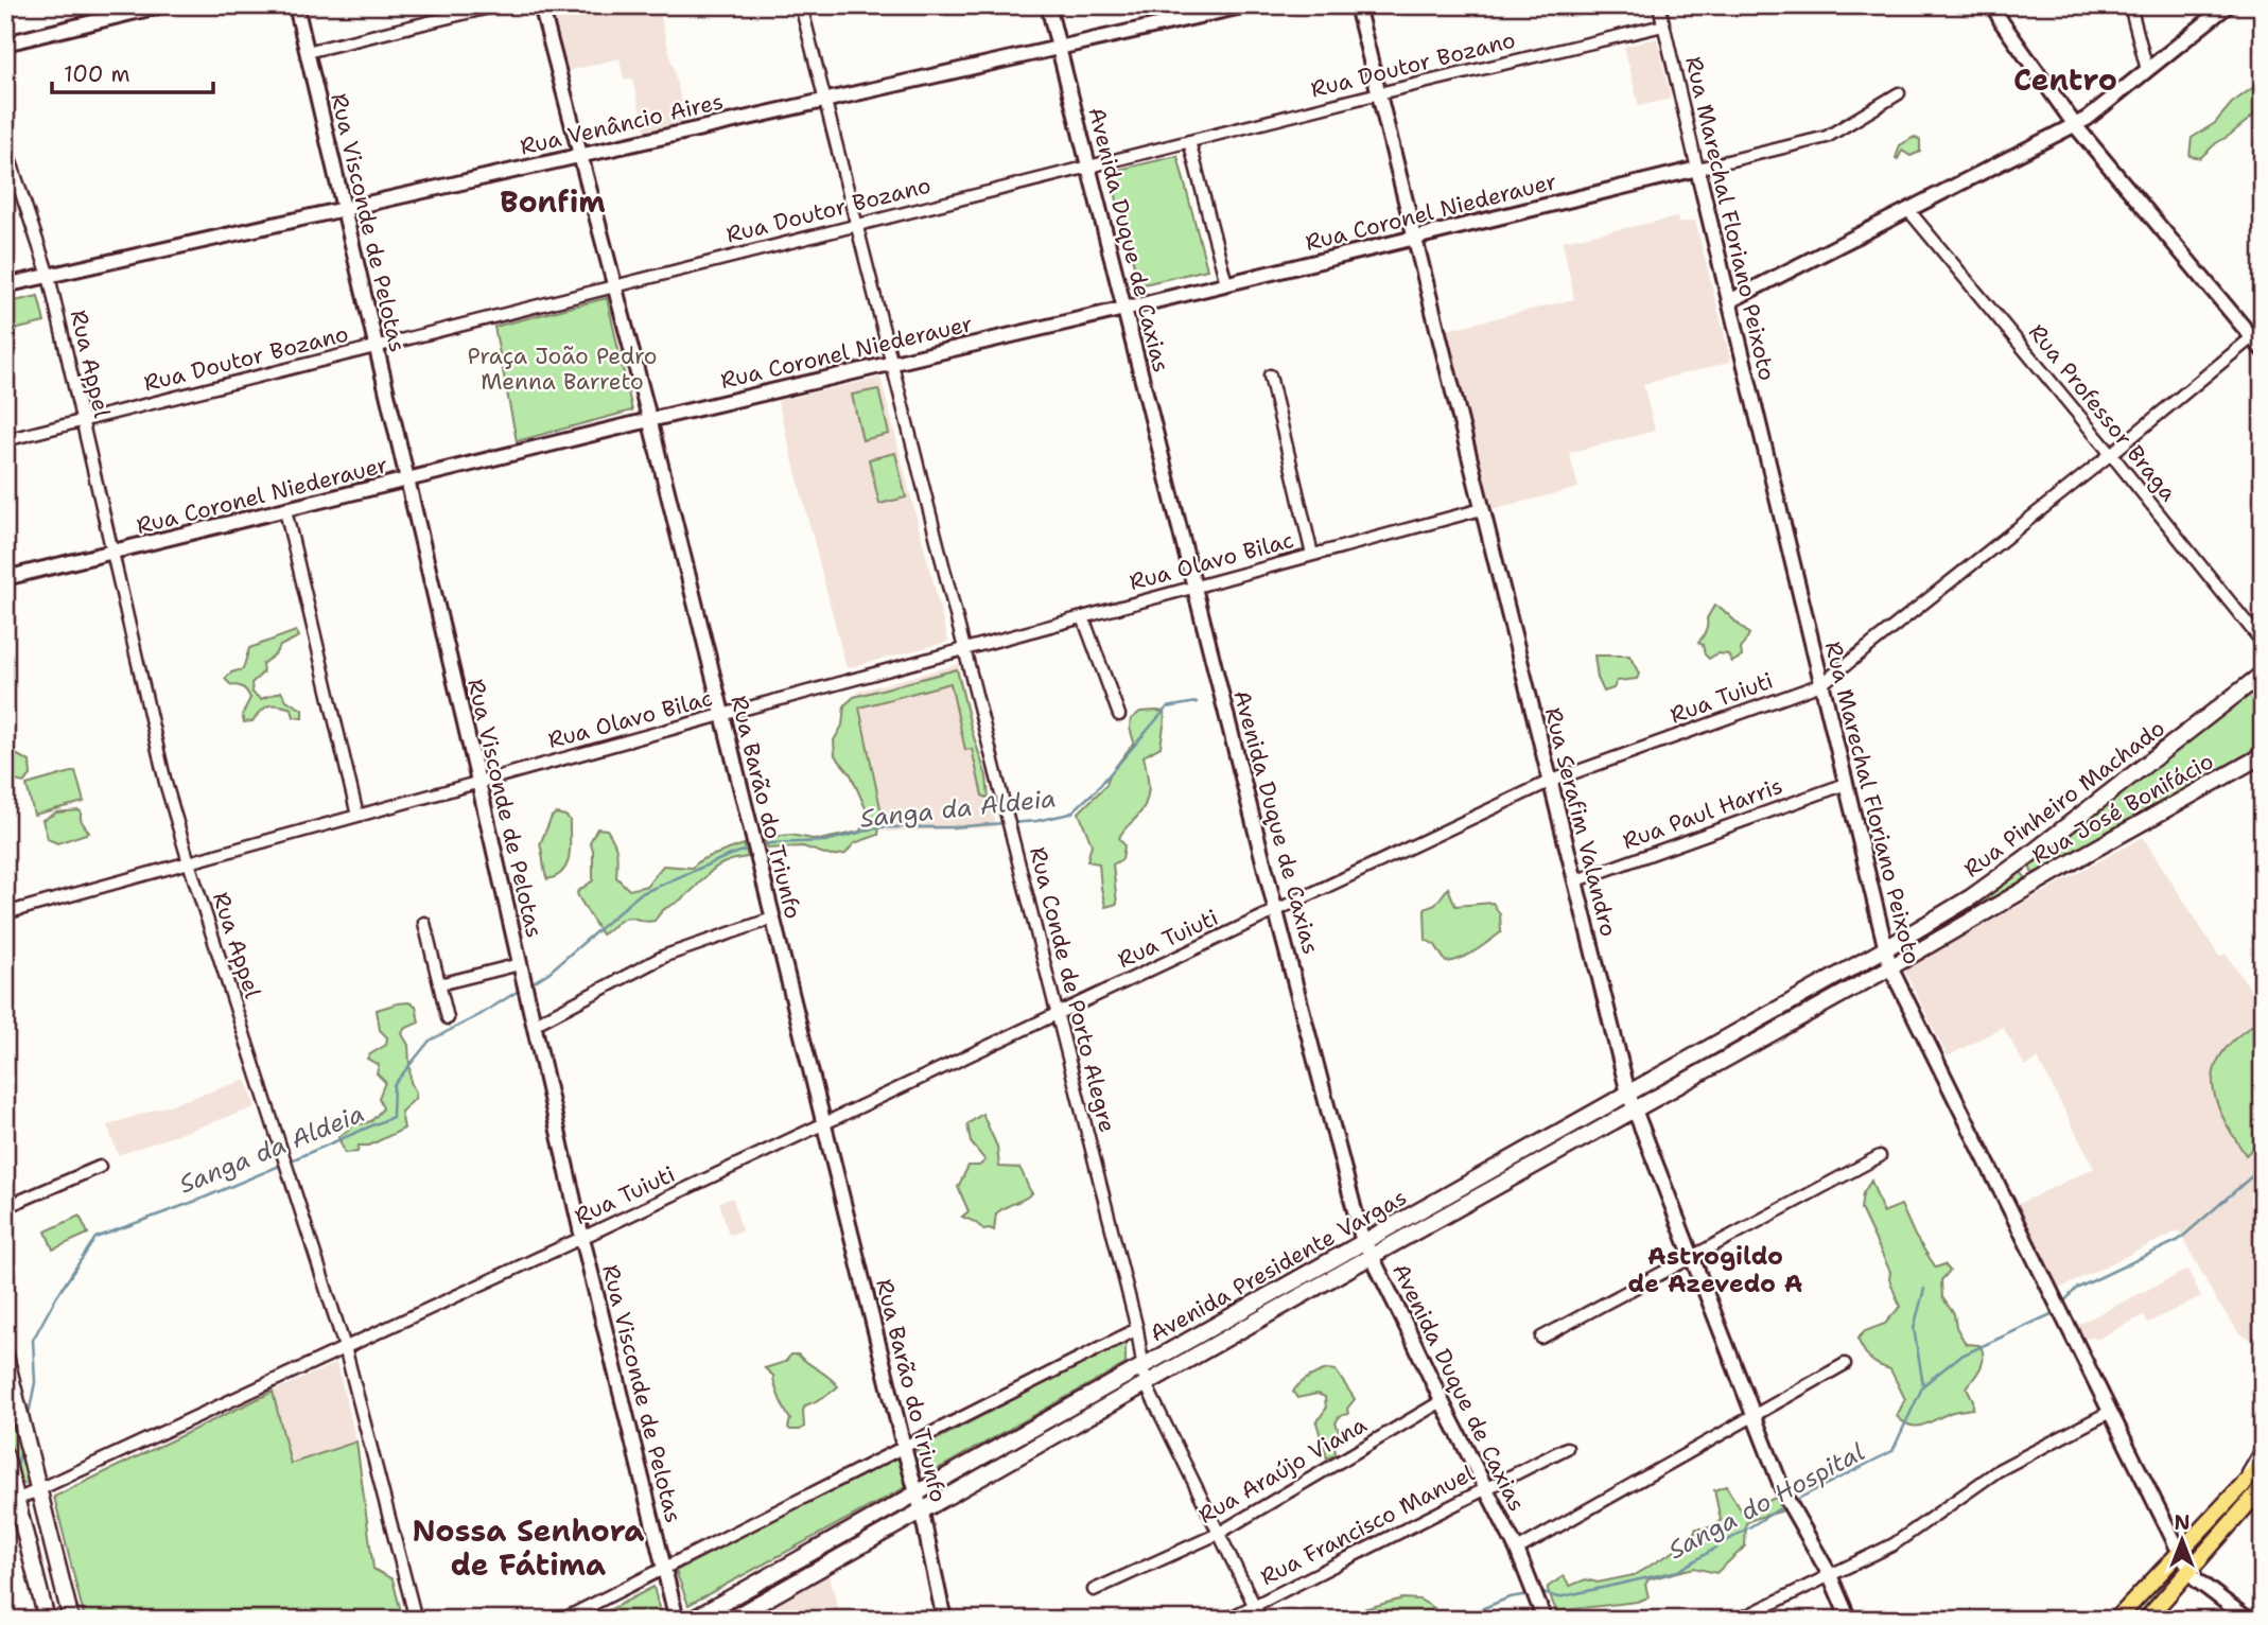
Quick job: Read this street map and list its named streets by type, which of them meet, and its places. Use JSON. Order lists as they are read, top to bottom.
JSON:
{
  "streets": {
    "main road": ["Rua Pinheiro Machado", "Rua José Bonifácio", "Avenida Presidente Vargas"],
    "street": [
      "Rua Doutor Bozano",
      "Rua Venâncio Aires",
      "Rua Coronel Niederauer",
      "Rua Marechal Floriano Peixoto",
      "Rua Visconde de Pelotas",
      "Avenida Duque de Caxias",
      "Rua Appel",
      "Rua Professor Braga",
      "Rua Olavo Bilac",
      "Rua Tuiuti",
      "Rua Barão do Triunfo",
      "Rua Paul Harris",
      "Rua Serafim Valandro",
      "Rua Conde de Porto Alegre",
      "Rua Araújo Viana",
      "Rua Francisco Manuel"
    ]
  },
  "crossings": [
    ["Rua Doutor Bozano", "Rua Marechal Floriano Peixoto"],
    ["Rua Doutor Bozano", "Rua Visconde de Pelotas"],
    ["Rua Doutor Bozano", "Avenida Duque de Caxias"],
    ["Rua Doutor Bozano", "Rua Appel"],
    ["Rua Doutor Bozano", "Rua Barão do Triunfo"],
    ["Rua Doutor Bozano", "Rua Serafim Valandro"],
    ["Rua Doutor Bozano", "Rua Conde de Porto Alegre"],
    ["Rua Venâncio Aires", "Rua Visconde de Pelotas"],
    ["Rua Venâncio Aires", "Avenida Duque de Caxias"],
    ["Rua Venâncio Aires", "Rua Appel"],
    ["Rua Venâncio Aires", "Rua Barão do Triunfo"],
    ["Rua Venâncio Aires", "Rua Conde de Porto Alegre"],
    ["Rua Coronel Niederauer", "Rua Marechal Floriano Peixoto"],
    ["Rua Coronel Niederauer", "Rua Visconde de Pelotas"],
    ["Rua Coronel Niederauer", "Avenida Duque de Caxias"],
    ["Rua Coronel Niederauer", "Rua Appel"],
    ["Rua Coronel Niederauer", "Rua Barão do Triunfo"],
    ["Rua Coronel Niederauer", "Rua Serafim Valandro"],
    ["Rua Coronel Niederauer", "Rua Conde de Porto Alegre"],
    ["Rua Marechal Floriano Peixoto", "Rua Tuiuti"],
    ["Rua Marechal Floriano Peixoto", "Rua Pinheiro Machado"],
    ["Rua Marechal Floriano Peixoto", "Rua José Bonifácio"],
    ["Rua Marechal Floriano Peixoto", "Rua Paul Harris"],
    ["Rua Marechal Floriano Peixoto", "Avenida Presidente Vargas"],
    ["Rua Visconde de Pelotas", "Rua Olavo Bilac"],
    ["Rua Visconde de Pelotas", "Rua Tuiuti"],
    ["Avenida Duque de Caxias", "Rua Olavo Bilac"],
    ["Avenida Duque de Caxias", "Rua Tuiuti"],
    ["Avenida Duque de Caxias", "Avenida Presidente Vargas"],
    ["Avenida Duque de Caxias", "Rua Araújo Viana"],
    ["Avenida Duque de Caxias", "Rua Francisco Manuel"],
    ["Rua Appel", "Rua Olavo Bilac"],
    ["Rua Appel", "Rua Tuiuti"],
    ["Rua Professor Braga", "Rua Tuiuti"],
    ["Rua Olavo Bilac", "Rua Barão do Triunfo"],
    ["Rua Olavo Bilac", "Rua Serafim Valandro"],
    ["Rua Olavo Bilac", "Rua Conde de Porto Alegre"],
    ["Rua Tuiuti", "Rua Barão do Triunfo"],
    ["Rua Tuiuti", "Rua Serafim Valandro"],
    ["Rua Tuiuti", "Rua Conde de Porto Alegre"],
    ["Rua Pinheiro Machado", "Avenida Presidente Vargas"],
    ["Rua Barão do Triunfo", "Avenida Presidente Vargas"],
    ["Rua José Bonifácio", "Avenida Presidente Vargas"],
    ["Rua Paul Harris", "Rua Serafim Valandro"],
    ["Rua Serafim Valandro", "Avenida Presidente Vargas"],
    ["Rua Conde de Porto Alegre", "Avenida Presidente Vargas"],
    ["Rua Conde de Porto Alegre", "Rua Araújo Viana"],
    ["Rua Conde de Porto Alegre", "Rua Francisco Manuel"]
  ],
  "districts": [
    "Centro",
    "Bonfim",
    "Astrogildo de Azevedo A",
    "Nossa Senhora de Fátima"
  ],
  "water": ["Sanga da Aldeia", "Sanga do Hospital"],
  "parks": ["Praça João Pedro Menna Barreto"],
  "scale_bar": "100 m",
  "north": "top"
}
